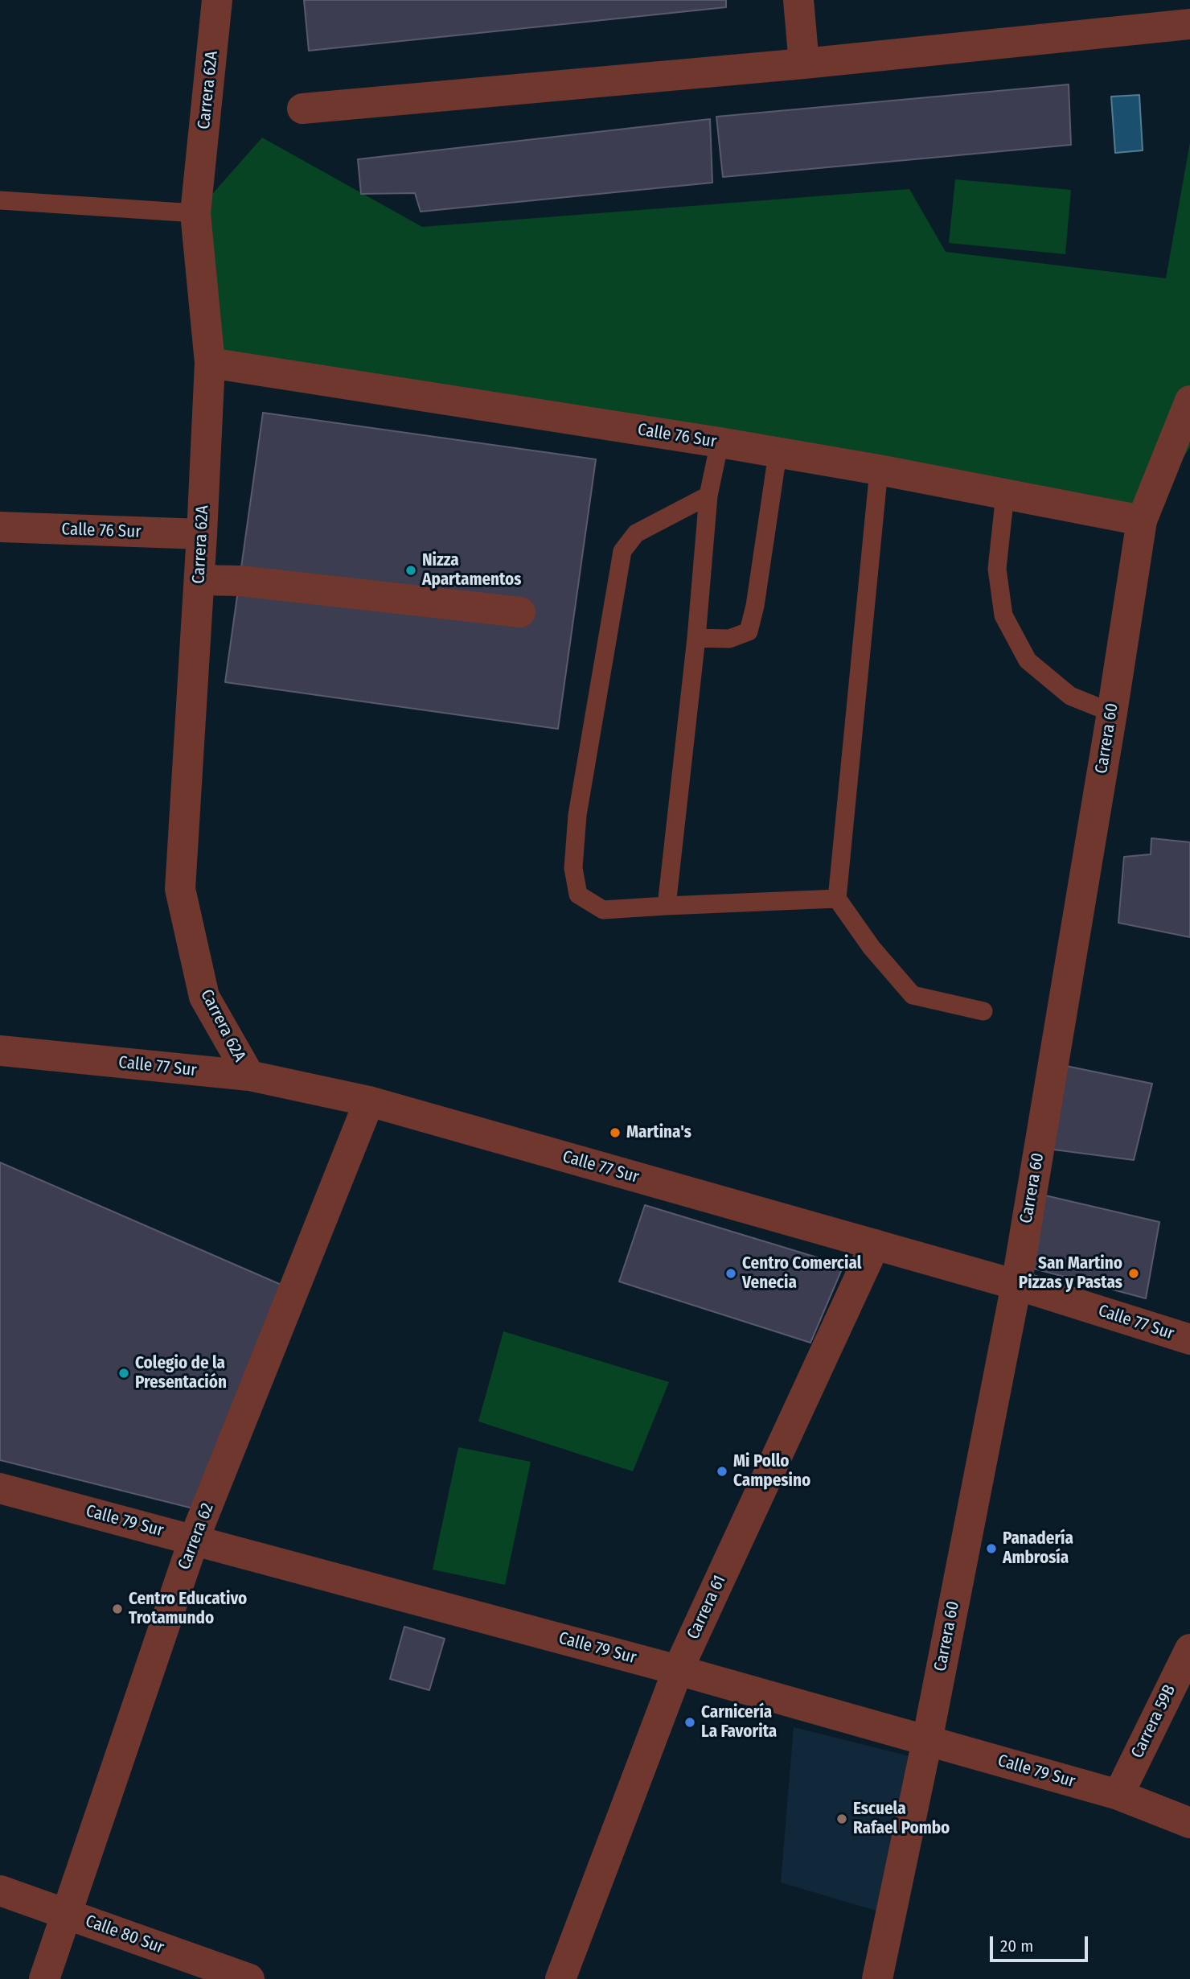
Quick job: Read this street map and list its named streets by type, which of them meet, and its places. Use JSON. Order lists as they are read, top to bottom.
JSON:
{
  "streets": {
    "street": [
      "Carrera 62A",
      "Calle 76 Sur",
      "Carrera 60",
      "Calle 77 Sur",
      "Calle 79 Sur",
      "Carrera 62",
      "Carrera 61",
      "Carrera 59B",
      "Calle 80 Sur"
    ]
  },
  "crossings": [
    ["Carrera 62A", "Calle 76 Sur"],
    ["Carrera 62A", "Calle 77 Sur"],
    ["Calle 76 Sur", "Carrera 60"],
    ["Carrera 60", "Calle 77 Sur"],
    ["Carrera 60", "Calle 79 Sur"],
    ["Calle 77 Sur", "Carrera 62"],
    ["Calle 77 Sur", "Carrera 61"],
    ["Calle 79 Sur", "Carrera 62"],
    ["Calle 79 Sur", "Carrera 61"],
    ["Calle 79 Sur", "Carrera 59B"],
    ["Carrera 62", "Calle 80 Sur"]
  ],
  "places": [
    "Nizza Apartamentos",
    "Martina's",
    "Centro Comercial Venecia",
    "San Martino Pizzas y Pastas",
    "Colegio de la Presentación",
    "Mi Pollo Campesino",
    "Panadería Ambrosía",
    "Centro Educativo Trotamundo",
    "Carnicería La Favorita",
    "Escuela Rafael Pombo"
  ],
  "scale_bar": "20 m"
}
